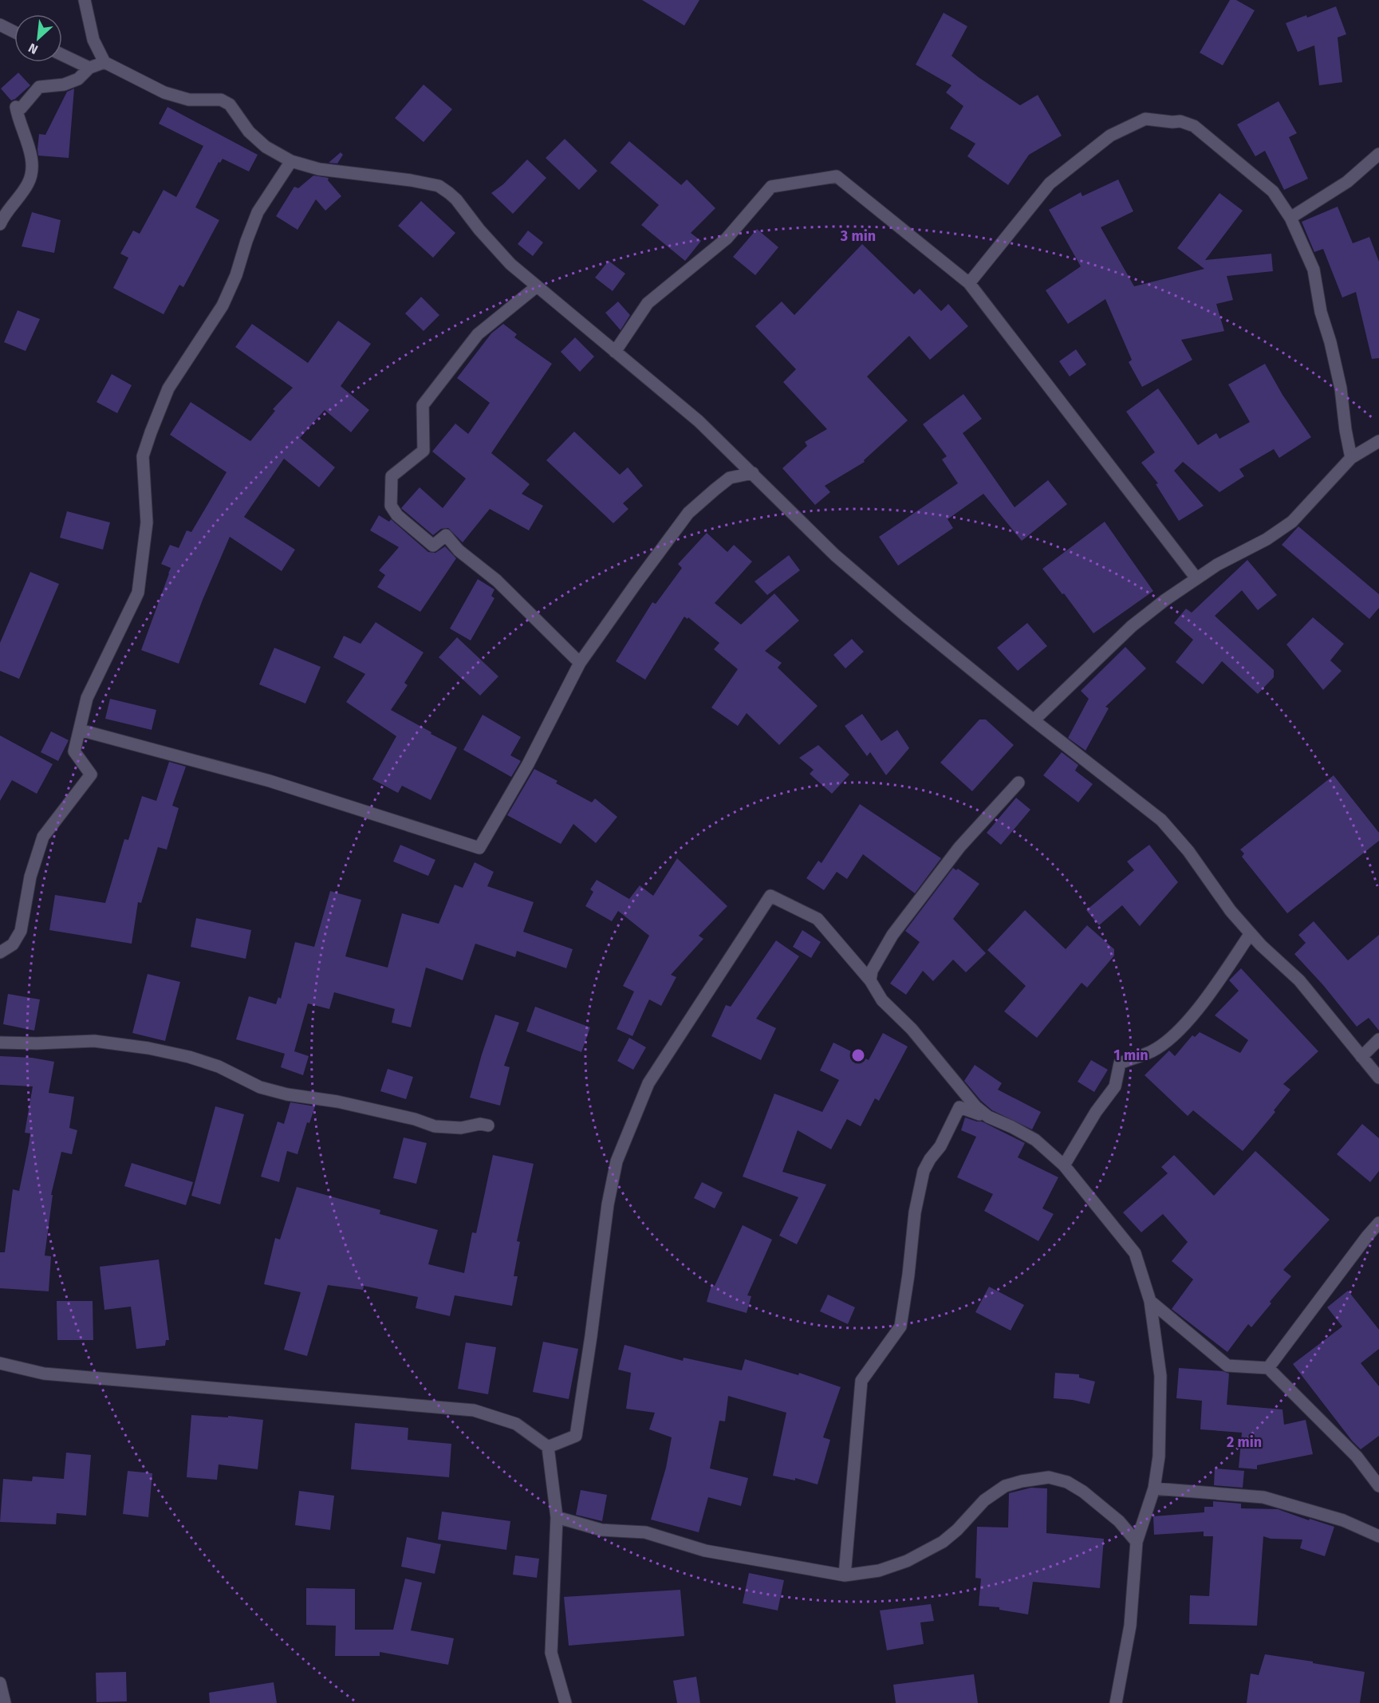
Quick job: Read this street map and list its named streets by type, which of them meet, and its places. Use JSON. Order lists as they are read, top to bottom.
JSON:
{
  "north": "bottom left",
  "rings": ["3 min", "1 min", "2 min"]
}
